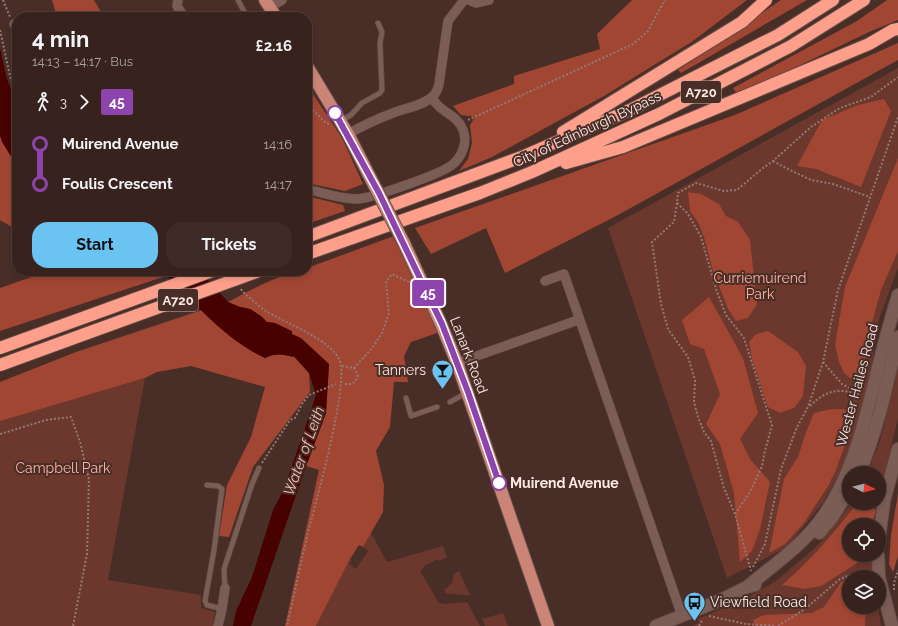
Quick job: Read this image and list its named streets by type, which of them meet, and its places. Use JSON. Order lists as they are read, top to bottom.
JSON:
{
  "streets": {
    "highway": ["A720", "City of Edinburgh Bypass"],
    "main road": ["Lanark Road", "Wester Hailes Road"]
  },
  "water": ["Water of Leith"],
  "parks": ["Curriemuirend Park", "Campbell Park"],
  "places": {
    "bar": ["Tanners"],
    "other": ["Muirend Avenue"],
    "bus stop": ["Viewfield Road"]
  },
  "lines": ["bus line 45"],
  "north": "right",
  "page": {
    "on_map": "45",
    "heading": ["4 min", "14:13 – 14:17 · Bus", "£2.16"],
    "legs": ["3", "45"],
    "list": [
      {
        "name": "Muirend Avenue",
        "value": "14:16"
      },
      {
        "name": "Foulis Crescent",
        "value": "14:17"
      }
    ],
    "buttons": ["Start", "Tickets"]
  }
}
